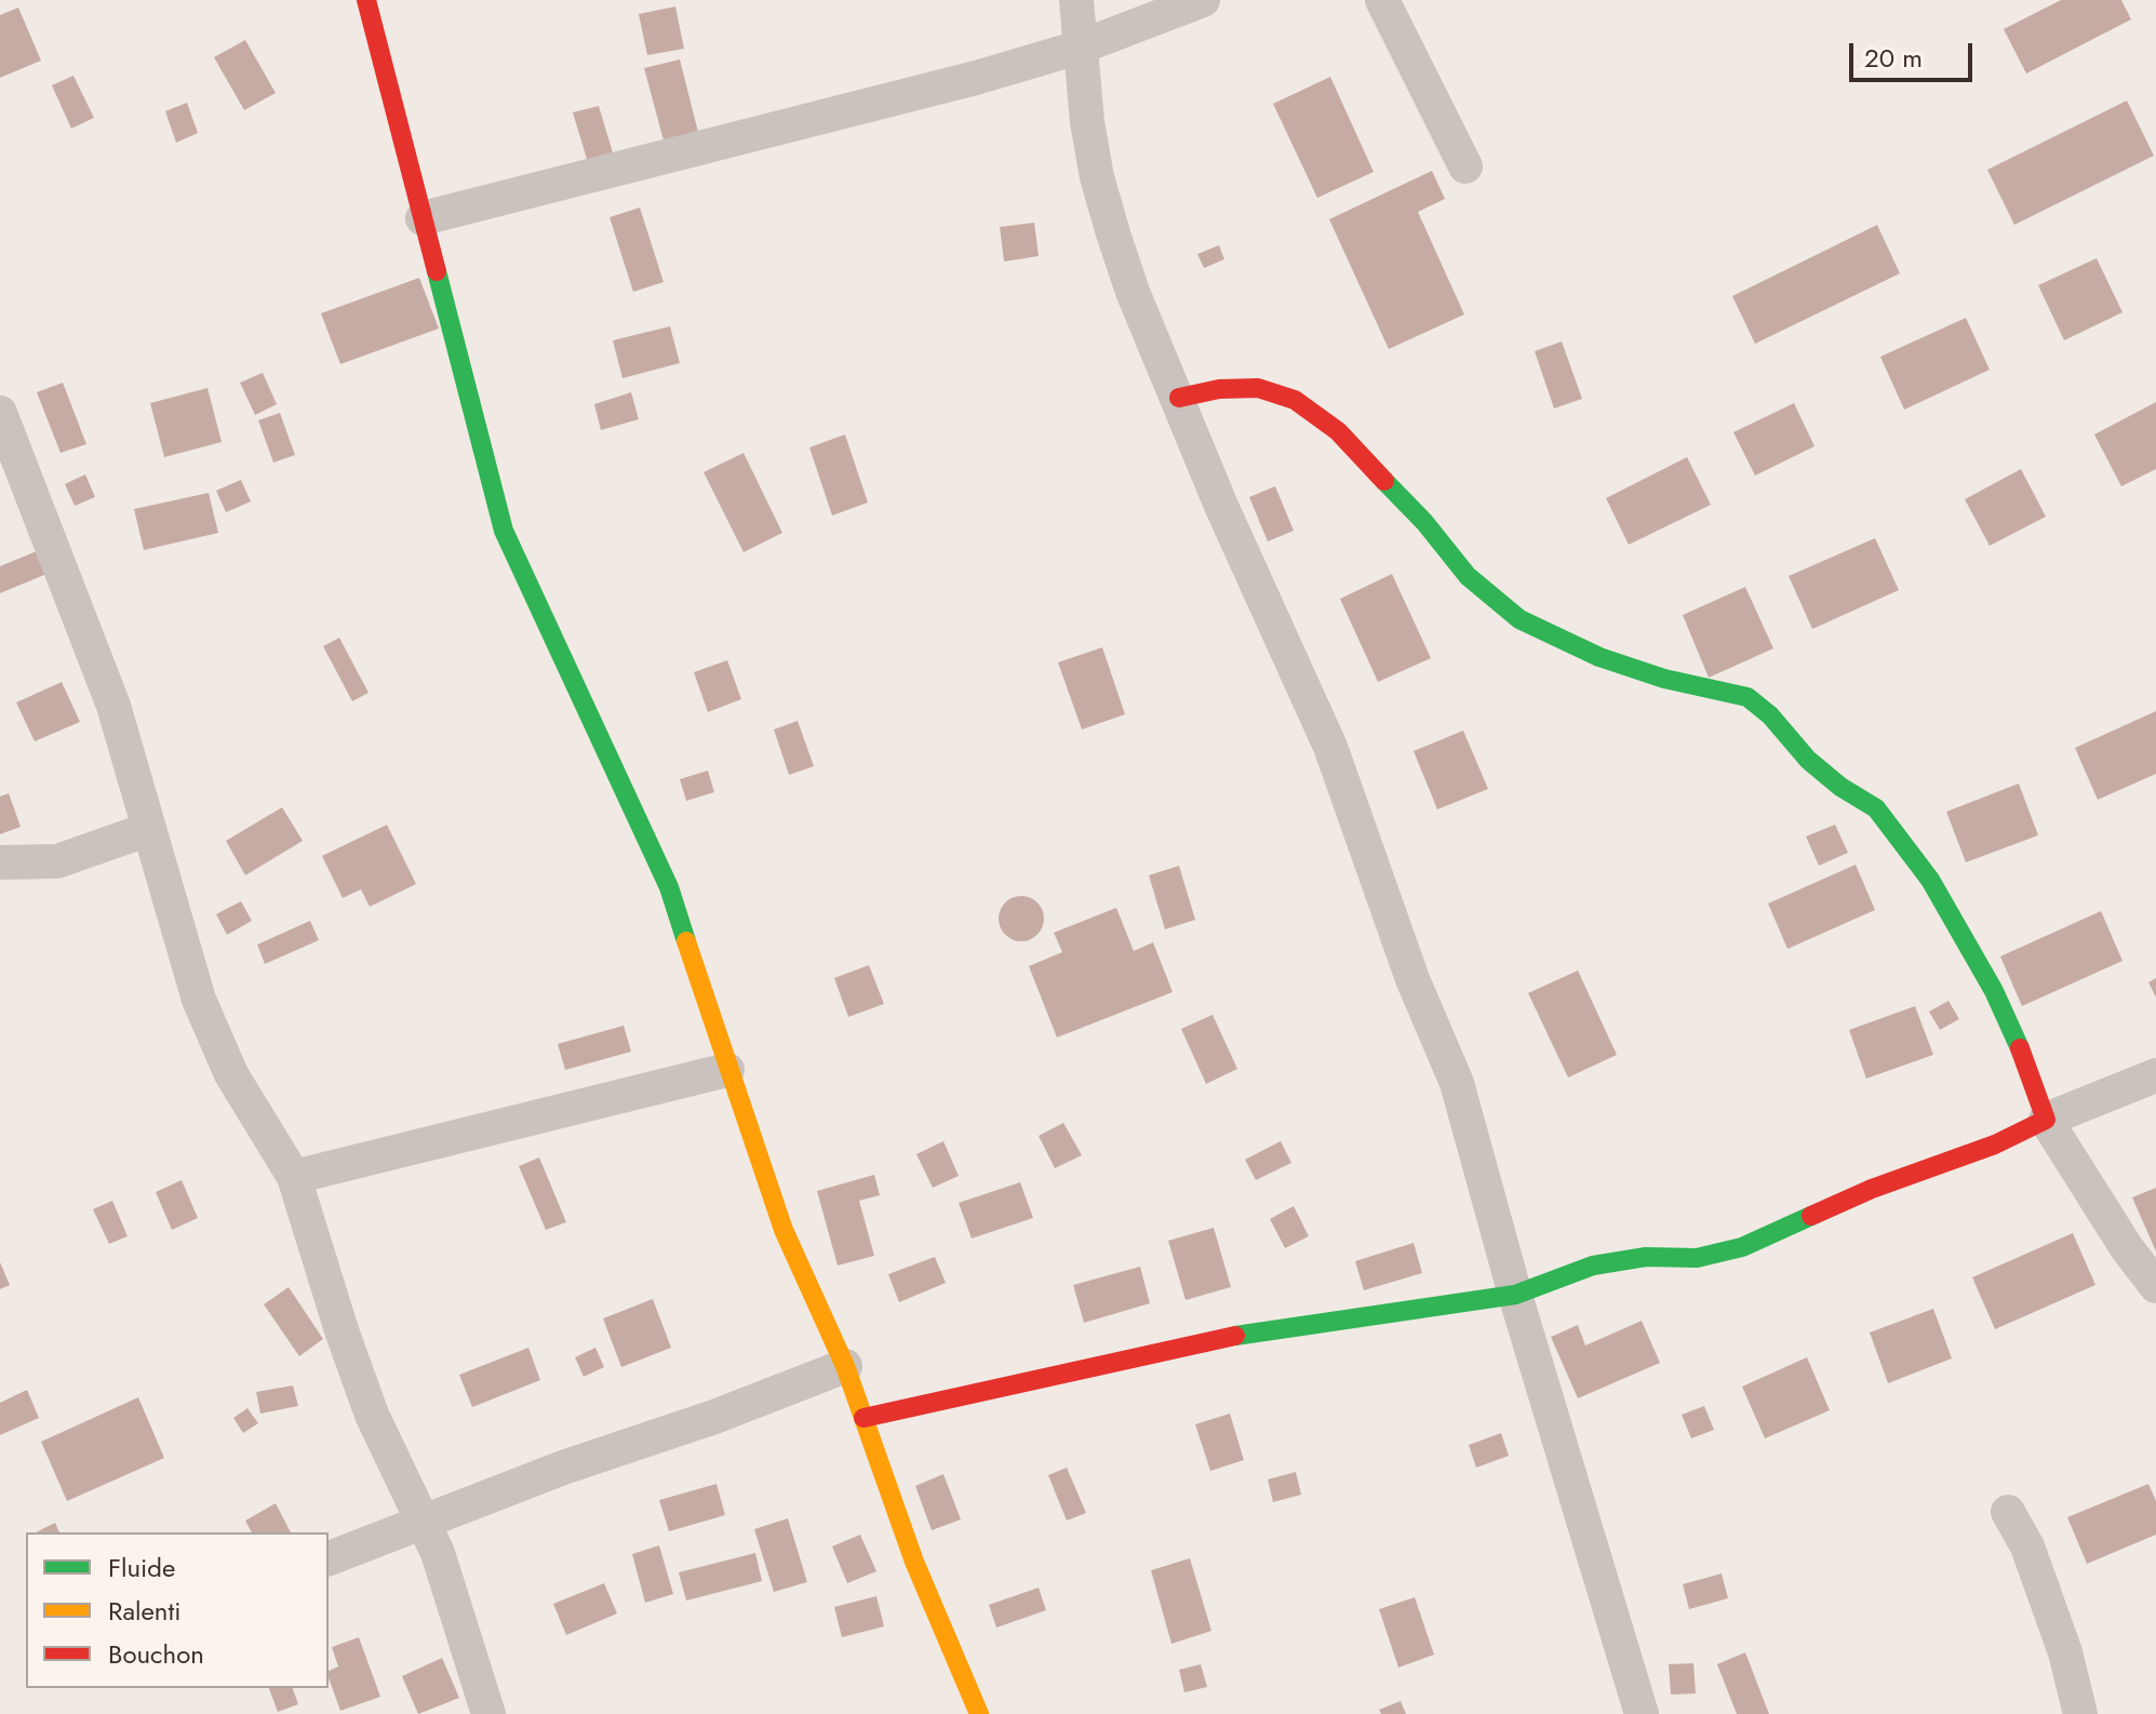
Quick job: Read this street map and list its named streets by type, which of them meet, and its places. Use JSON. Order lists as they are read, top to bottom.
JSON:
{
  "legend": ["Fluide", "Ralenti", "Bouchon"],
  "scale_bar": "20 m"
}
